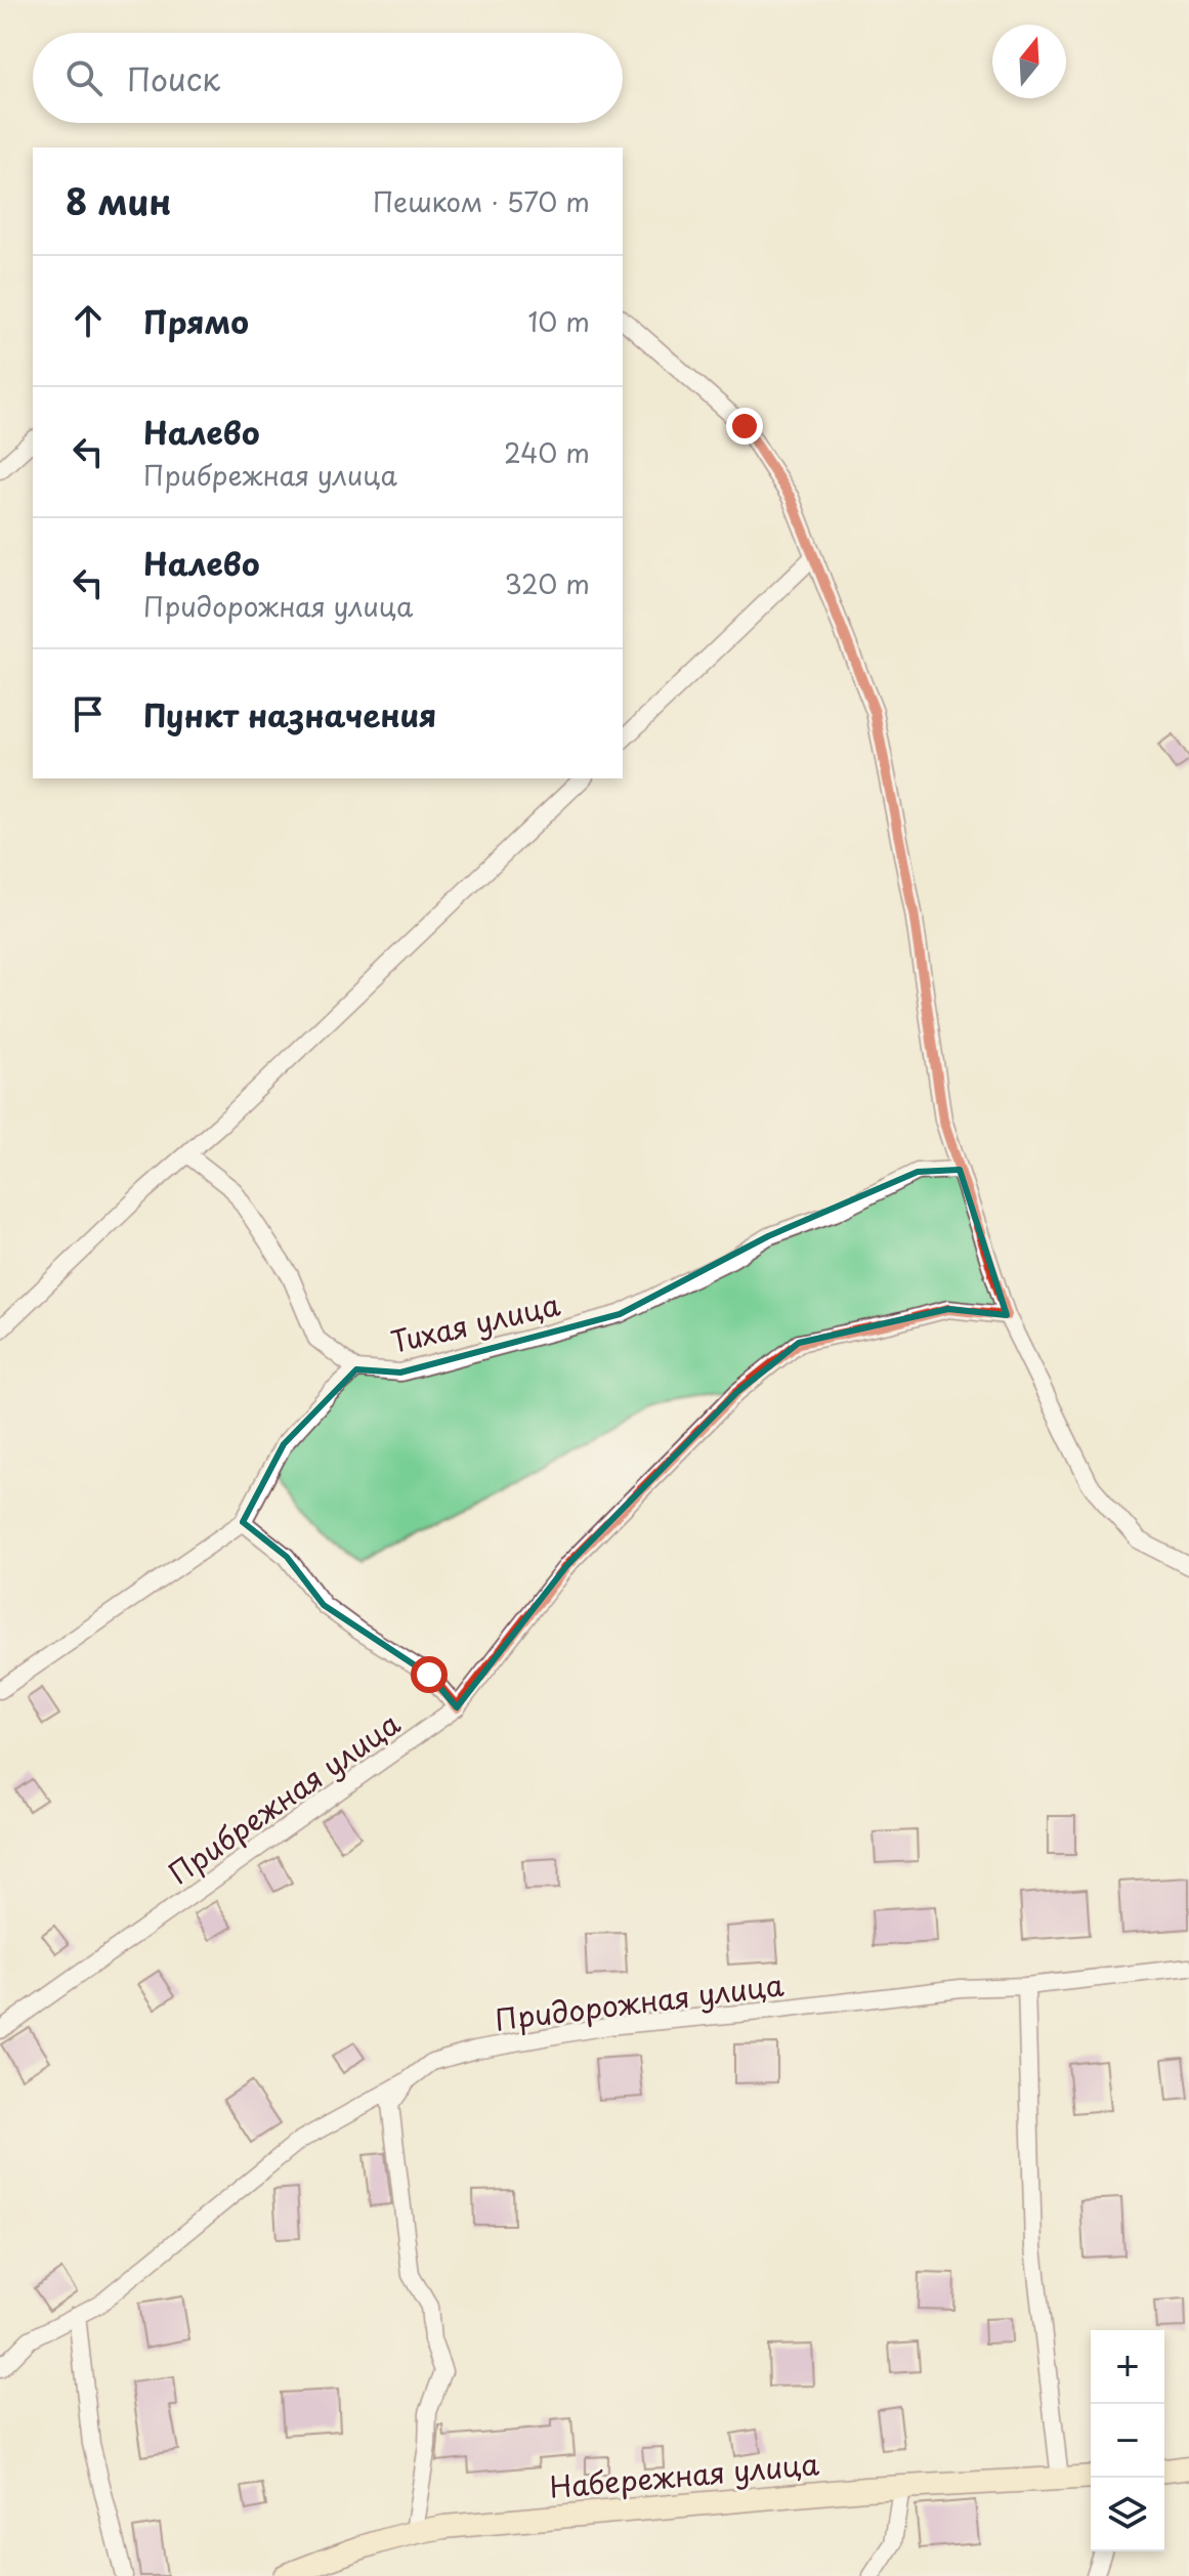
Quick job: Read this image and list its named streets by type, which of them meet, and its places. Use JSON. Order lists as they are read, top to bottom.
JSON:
{
  "streets": {
    "street": [
      "Тихая улица",
      "Прибрежная улица",
      "Придорожная улица",
      "Набережная улица"
    ]
  },
  "north": "top",
  "page": {
    "search": "Поиск",
    "heading": ["8 мин", "Пешком · 570 m"],
    "list": [
      ["Прямо", "10 m"],
      ["Налево", "Прибрежная улица", "240 m"],
      ["Налево", "Придорожная улица", "320 m"],
      "Пункт назначения"
    ],
    "map_buttons": ["+", "−"]
  }
}
